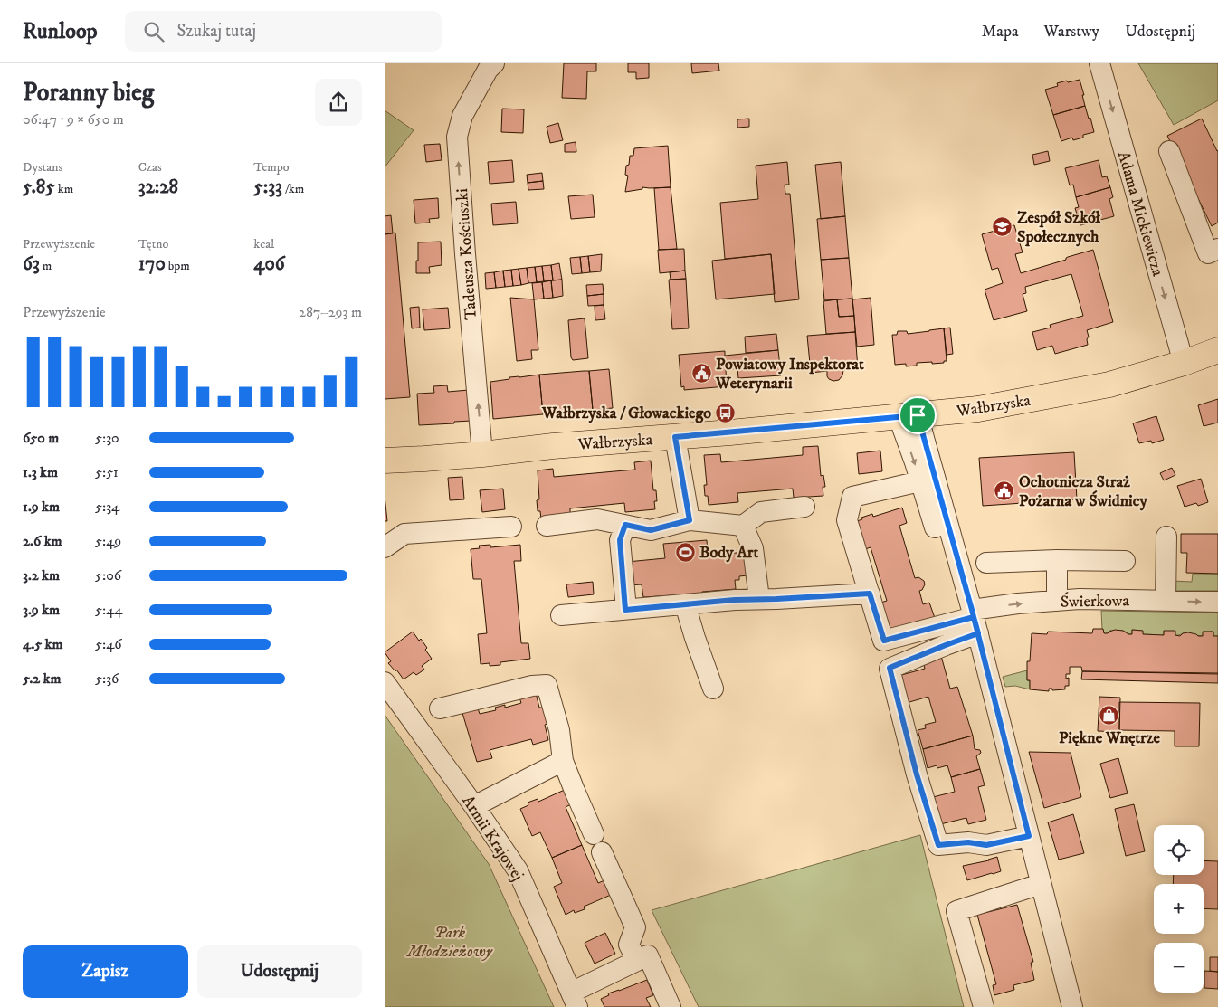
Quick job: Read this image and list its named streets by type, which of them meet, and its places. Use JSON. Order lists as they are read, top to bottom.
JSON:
{
  "streets": {
    "main road": ["Wałbrzyska"],
    "street": [
      "Adama Mickiewicza",
      "Tadeusza Kościuszki",
      "Świerkowa",
      "Armii Krajowej"
    ]
  },
  "crossings": [
    ["Adama Mickiewicza", "Wałbrzyska"],
    ["Tadeusza Kościuszki", "Wałbrzyska"]
  ],
  "one_way": ["Adama Mickiewicza", "Tadeusza Kościuszki"],
  "parks": ["Park Młodzieżowy"],
  "places": {
    "school or university": ["Zespół Szkół Społecznych"],
    "public building": ["Powiatowy Inspektorat Weterynarii", "Ochotnicza Straż Pożarna w Świdnicy"],
    "bus stop": ["Wałbrzyska / Głowackiego"],
    "sports": ["Body Art"],
    "shop": ["Piękne Wnętrze"]
  },
  "page": {
    "header": "Runloop",
    "search": "Szukaj tutaj",
    "nav": ["Mapa", "Warstwy", "Udostępnij"],
    "heading": ["Poranny bieg", "06:47 · 9 × 650 m"],
    "stats": [
      ["Dystans", "5.85 km"],
      ["Czas", "32:28"],
      ["Tempo", "5:33 /km"],
      ["Przewyższenie", "63 m"],
      ["Tętno", "170 bpm"],
      ["kcal", "406"]
    ],
    "chart": ["Przewyższenie", "287–293 m"],
    "list": [
      {
        "name": "650 m",
        "note": "5:30"
      },
      {
        "name": "1.3 km",
        "note": "5:51"
      },
      {
        "name": "1.9 km",
        "note": "5:34"
      },
      {
        "name": "2.6 km",
        "note": "5:49"
      },
      {
        "name": "3.2 km",
        "note": "5:06"
      },
      {
        "name": "3.9 km",
        "note": "5:44"
      },
      {
        "name": "4.5 km",
        "note": "5:46"
      },
      {
        "name": "5.2 km",
        "note": "5:36"
      }
    ],
    "map_buttons": ["+", "−"],
    "buttons": ["Zapisz", "Udostępnij"]
  }
}
